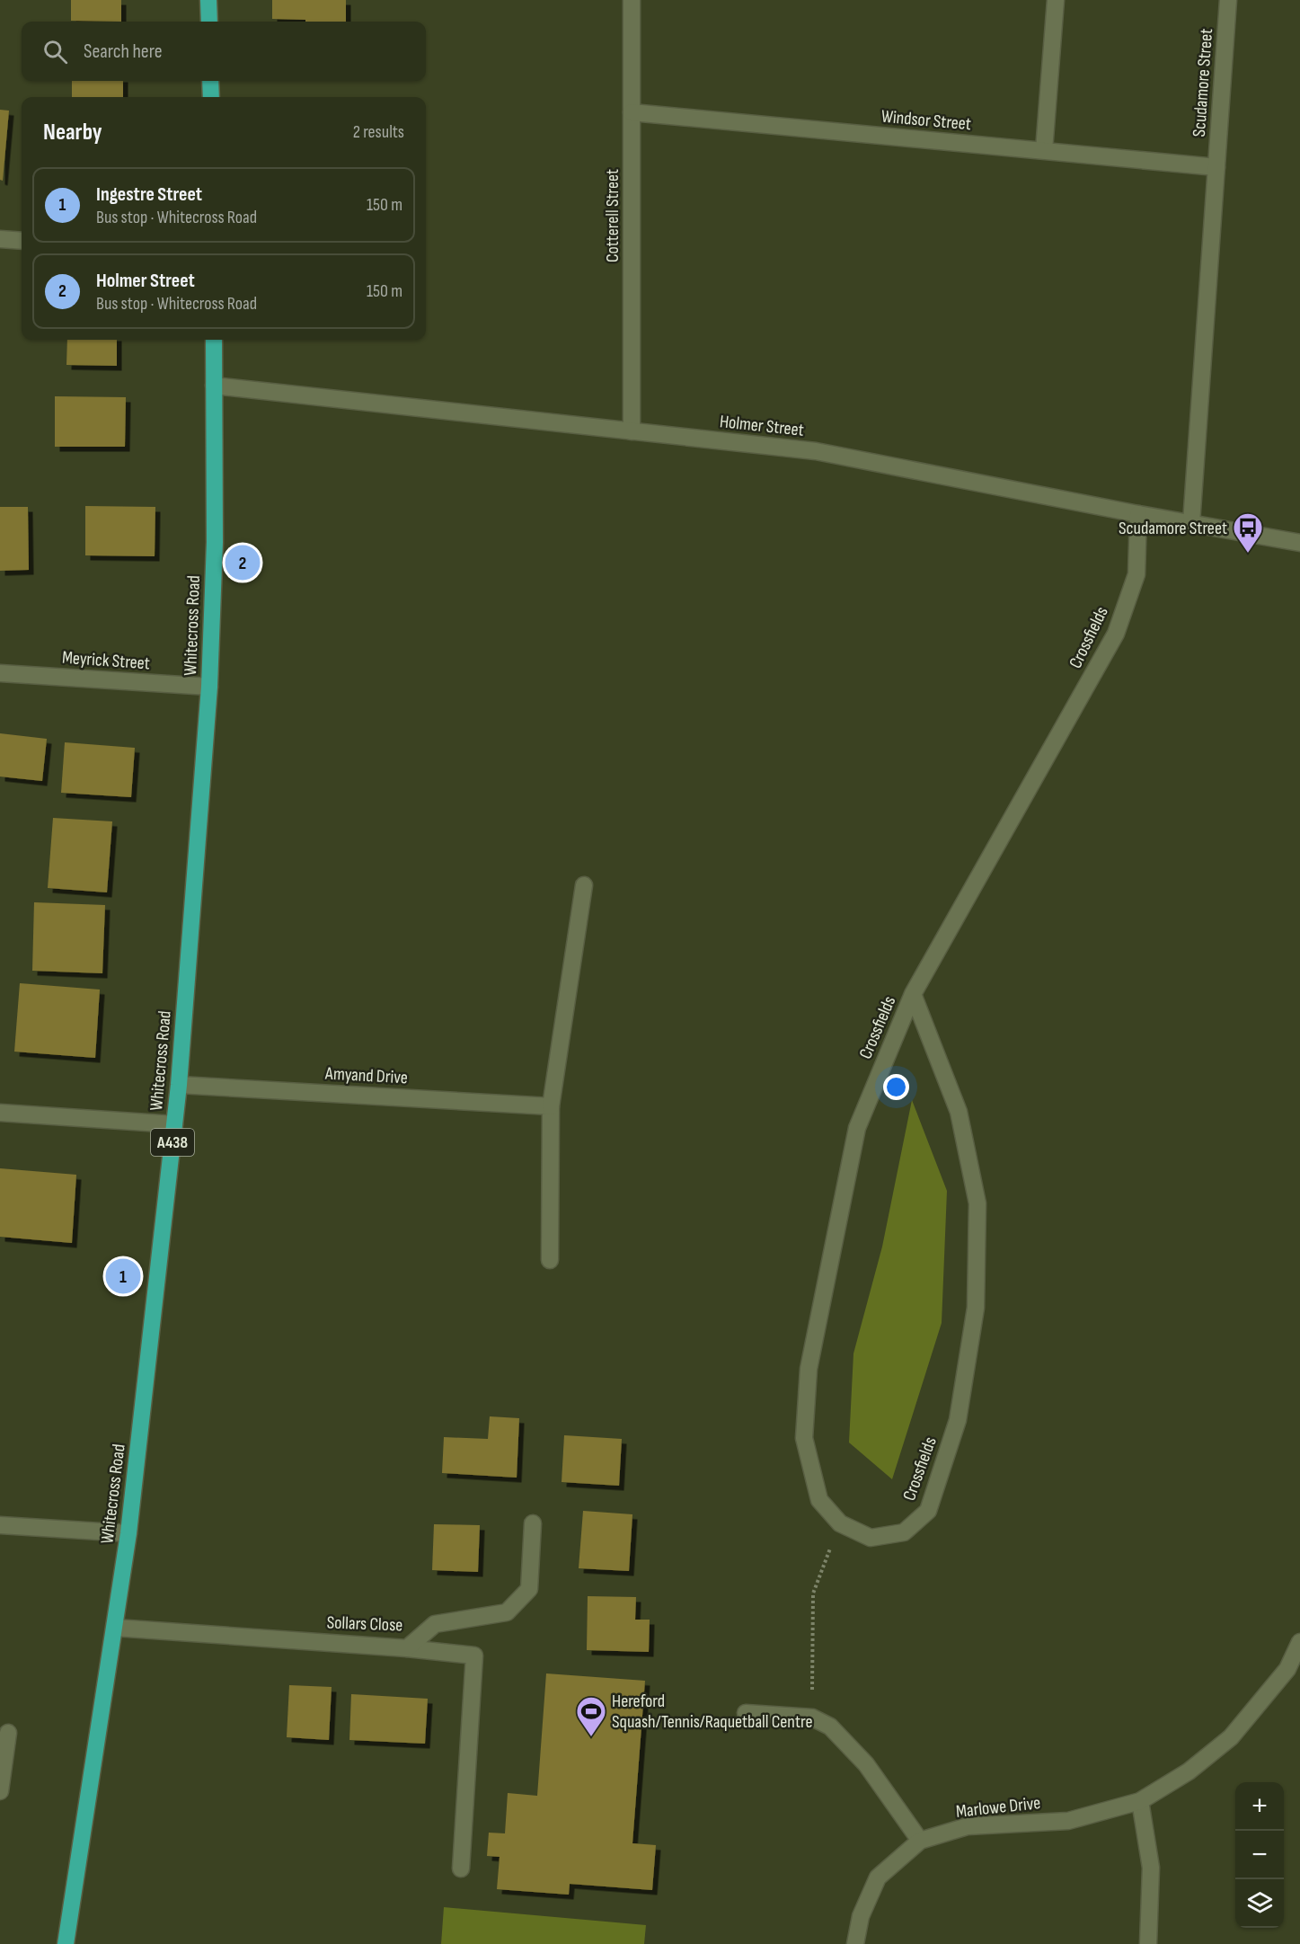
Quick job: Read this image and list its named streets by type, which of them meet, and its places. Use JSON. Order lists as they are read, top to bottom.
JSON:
{
  "streets": {
    "highway": ["Whitecross Road", "A438"],
    "street": [
      "Scudamore Street",
      "Windsor Street",
      "Cotterell Street",
      "Holmer Street",
      "Crossfields",
      "Meyrick Street",
      "Amyand Drive",
      "Sollars Close",
      "Marlowe Drive"
    ]
  },
  "crossings": [
    ["Scudamore Street", "Windsor Street"],
    ["Scudamore Street", "Holmer Street"],
    ["Windsor Street", "Cotterell Street"],
    ["Cotterell Street", "Holmer Street"],
    ["Holmer Street", "Whitecross Road"],
    ["Holmer Street", "Crossfields"],
    ["Whitecross Road", "Meyrick Street"],
    ["Whitecross Road", "Amyand Drive"],
    ["Whitecross Road", "Sollars Close"]
  ],
  "places": {
    "bus stop": ["Scudamore Street"],
    "sports": ["Hereford Squash/Tennis/Raquetball Centre"]
  },
  "page": {
    "search": "Search here",
    "heading": ["Nearby", "2 results"],
    "list": [
      {
        "mark": "1",
        "name": "Ingestre Street",
        "note": "Bus stop · Whitecross Road",
        "value": "150 m"
      },
      {
        "mark": "2",
        "name": "Holmer Street",
        "note": "Bus stop · Whitecross Road",
        "value": "150 m"
      }
    ],
    "pins": ["2", "1"],
    "map_buttons": ["+", "−"]
  }
}
